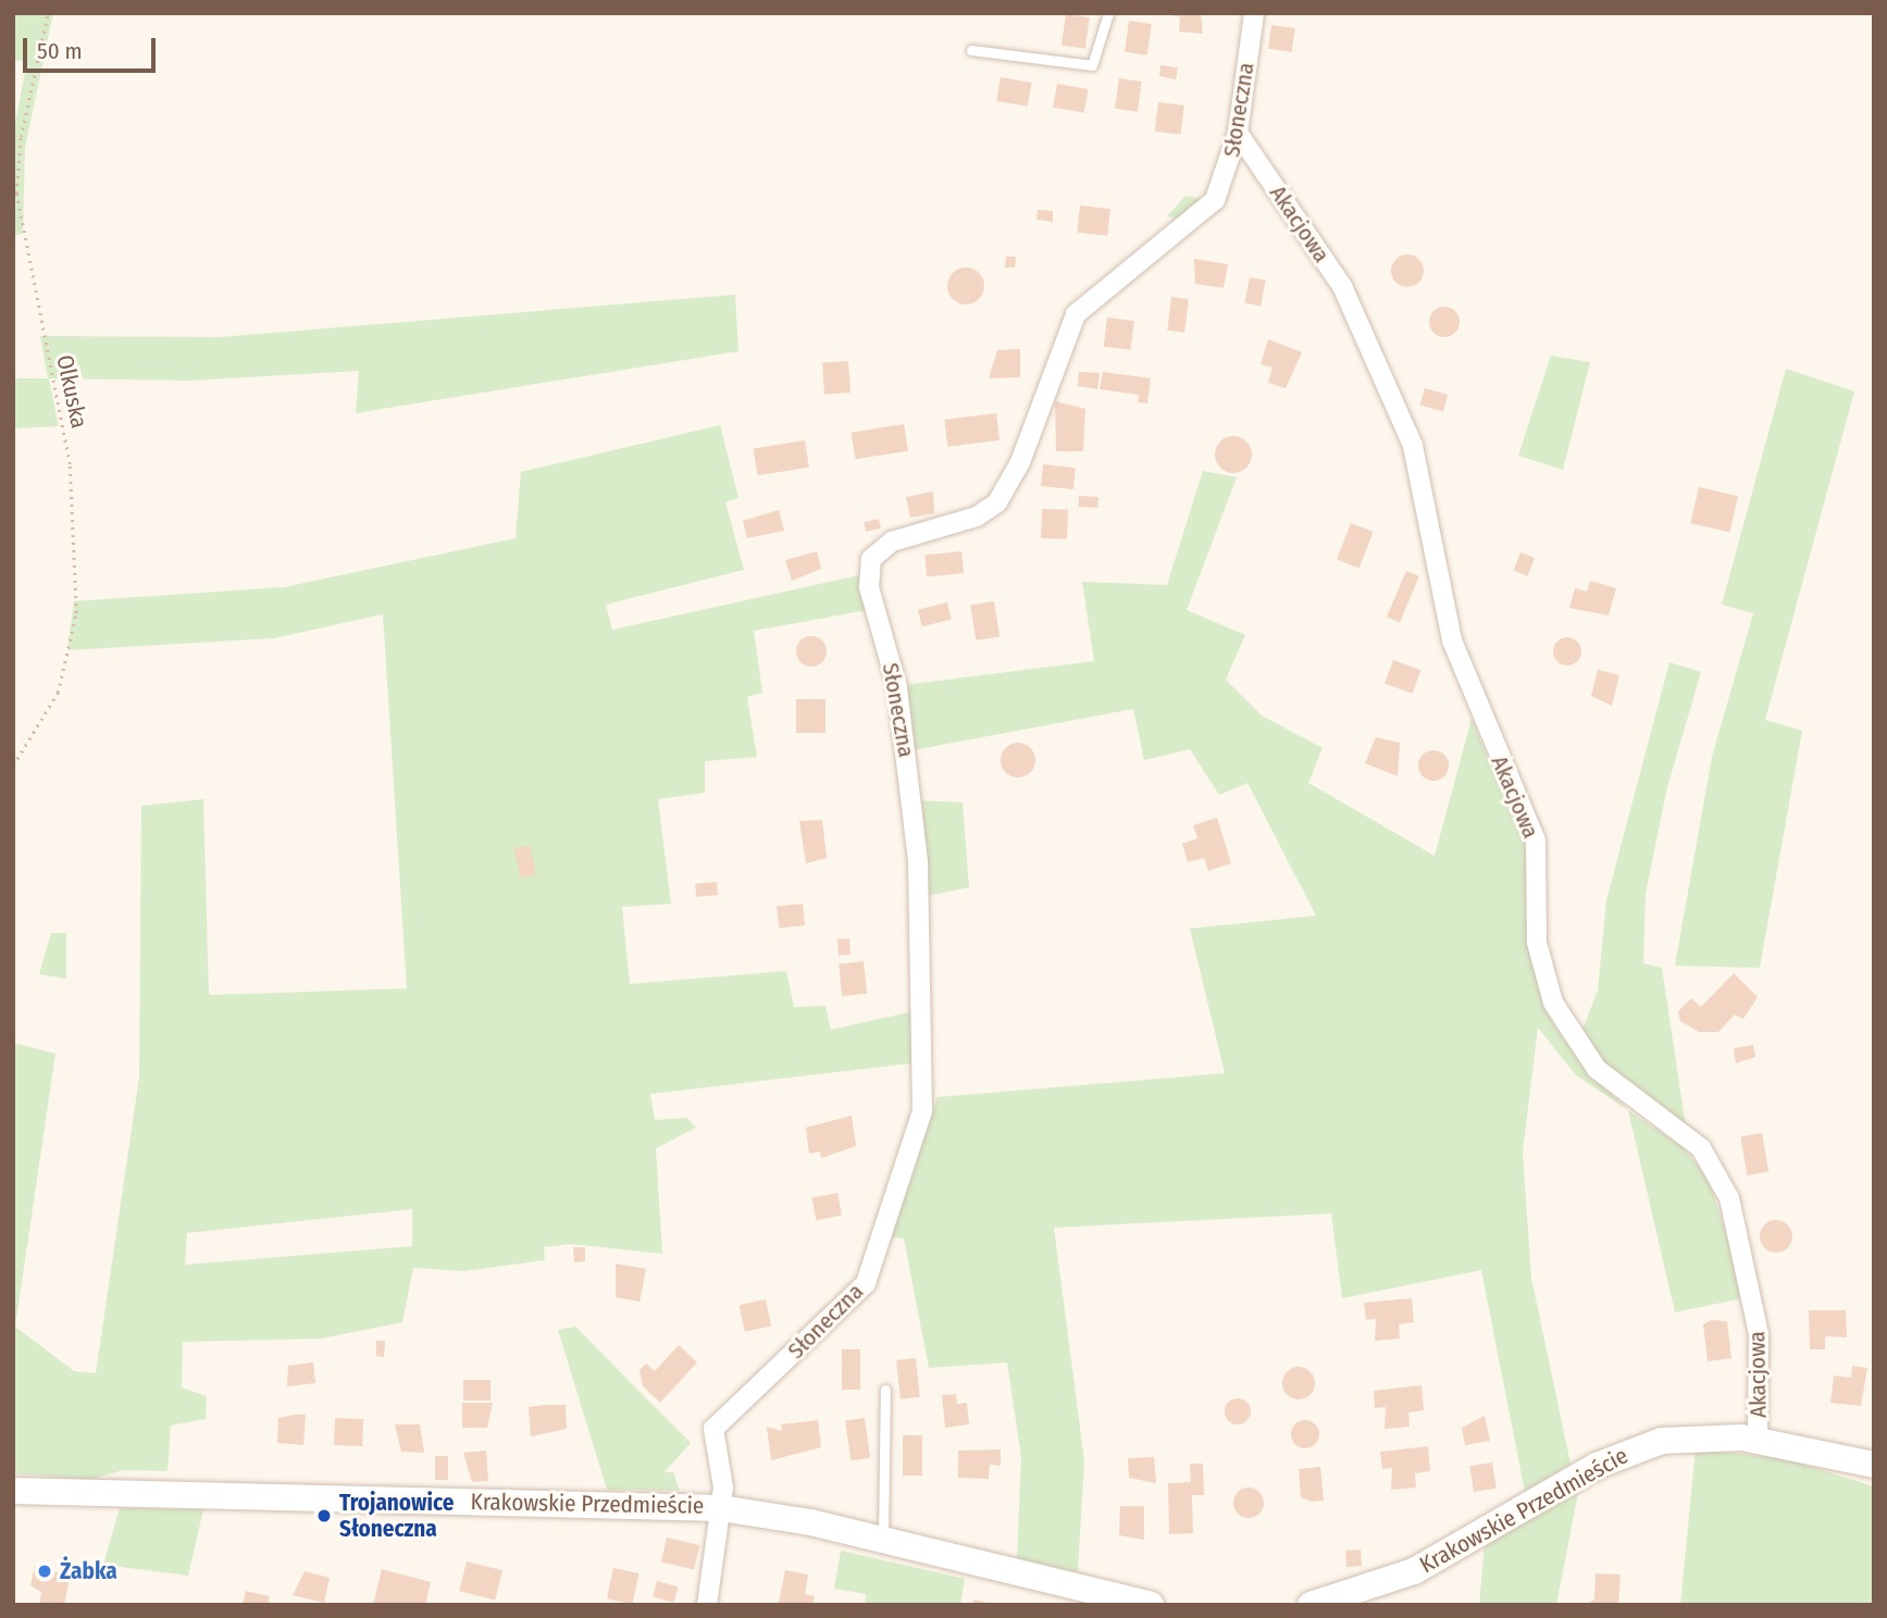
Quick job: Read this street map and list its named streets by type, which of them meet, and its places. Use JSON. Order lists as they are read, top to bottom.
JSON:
{
  "streets": {
    "main road": ["Krakowskie Przedmieście"],
    "street": ["Słoneczna", "Akacjowa"],
    "path": ["Olkuska"]
  },
  "crossings": [
    ["Słoneczna", "Akacjowa"],
    ["Słoneczna", "Krakowskie Przedmieście"],
    ["Akacjowa", "Krakowskie Przedmieście"]
  ],
  "places": ["Trojanowice Słoneczna", "Żabka"],
  "scale_bar": "50 m"
}
